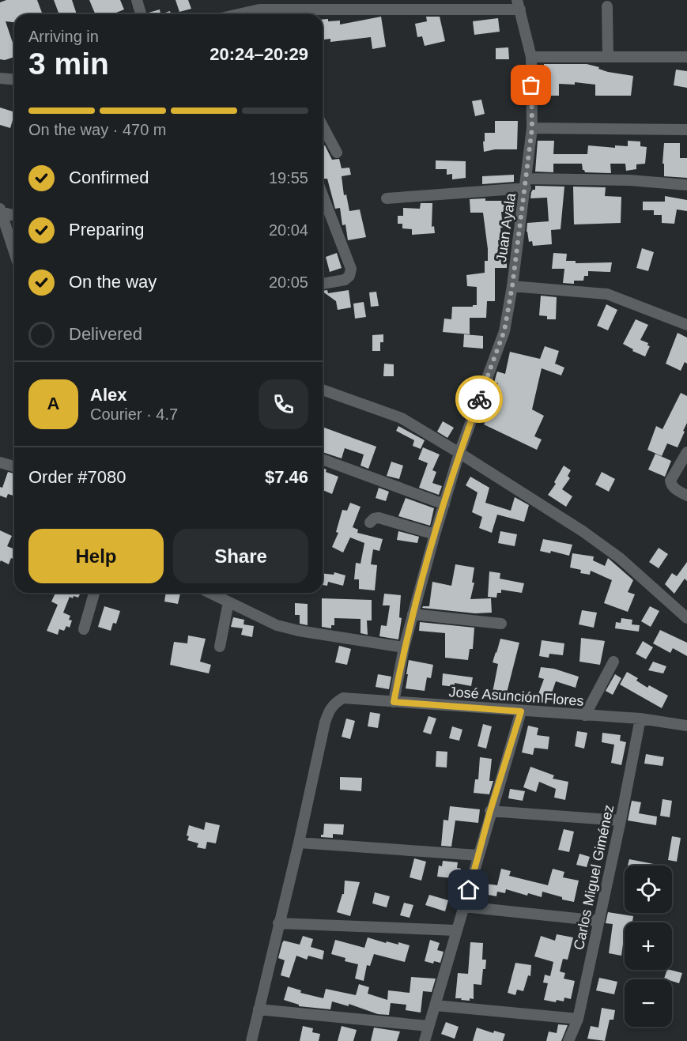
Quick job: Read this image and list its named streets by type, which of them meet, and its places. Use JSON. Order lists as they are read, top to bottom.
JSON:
{
  "streets": {
    "street": ["Juan Ayala", "José Asunción Flores", "Carlos Miguel Giménez"]
  },
  "crossings": [
    ["Juan Ayala", "José Asunción Flores"],
    ["José Asunción Flores", "Carlos Miguel Giménez"]
  ],
  "page": {
    "heading": ["3 min", "Arriving in", "20:24–20:29"],
    "panel": [
      "Alex",
      "Courier · 4.7",
      "Order #7080",
      "$7.46"
    ],
    "bar": "On the way · 470 m",
    "list": [
      ["Confirmed", "19:55"],
      ["Preparing", "20:04"],
      ["On the way", "20:05"],
      "Delivered"
    ],
    "round": "A",
    "buttons": ["Help", "Share"],
    "map_buttons": ["+", "−"]
  }
}
